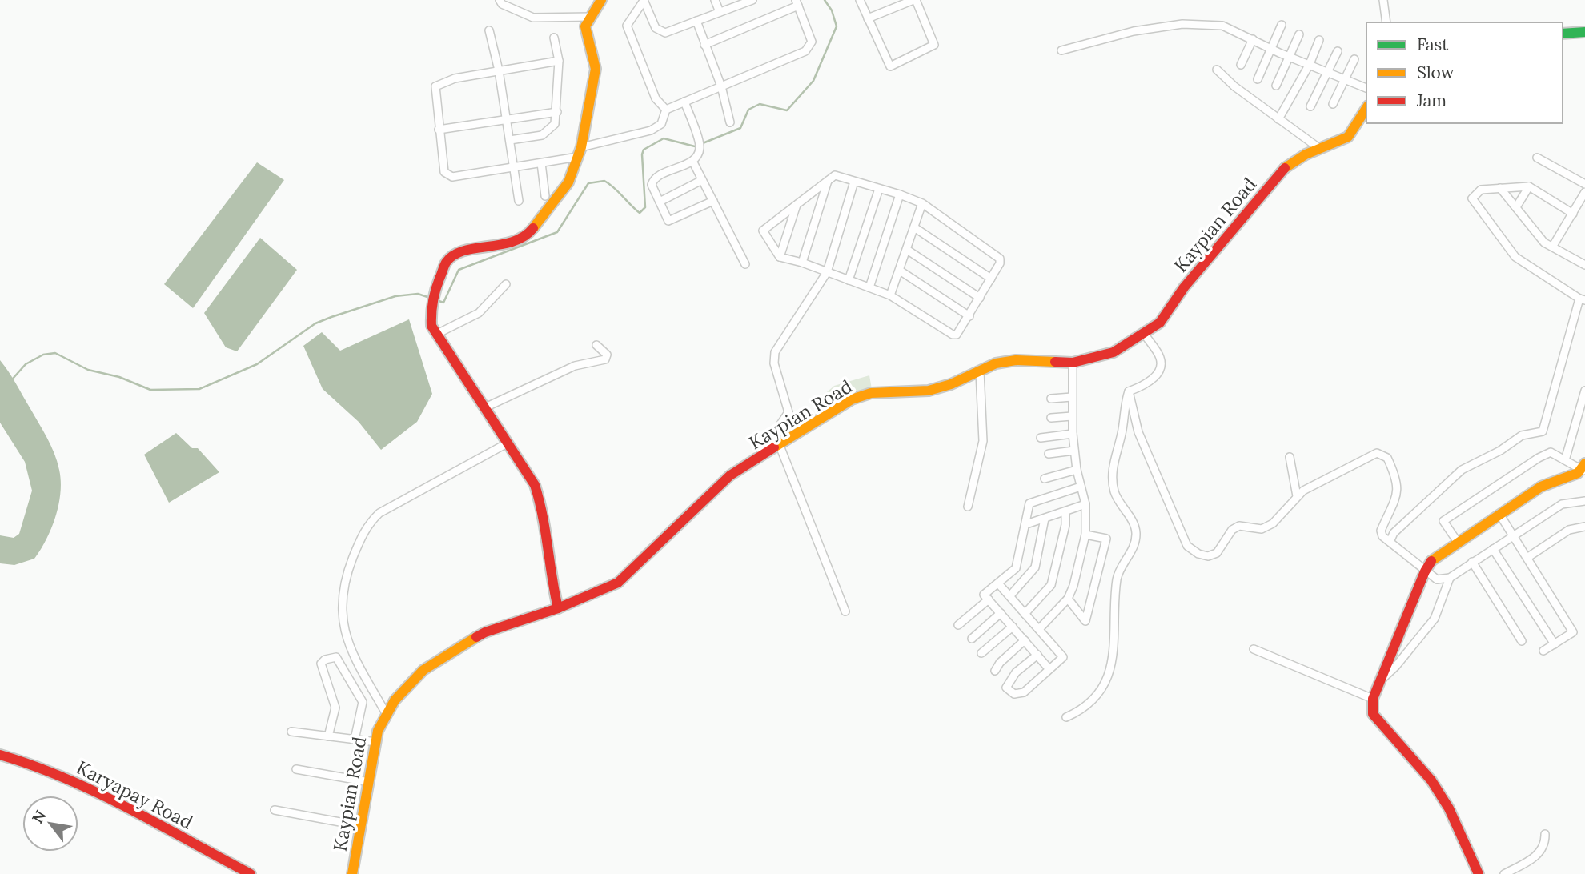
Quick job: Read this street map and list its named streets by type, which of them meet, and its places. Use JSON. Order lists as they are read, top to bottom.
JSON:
{
  "streets": {
    "main road": ["Kaypian Road", "Karyapay Road"]
  },
  "legend": ["Fast", "Slow", "Jam"],
  "north": "top left"
}
